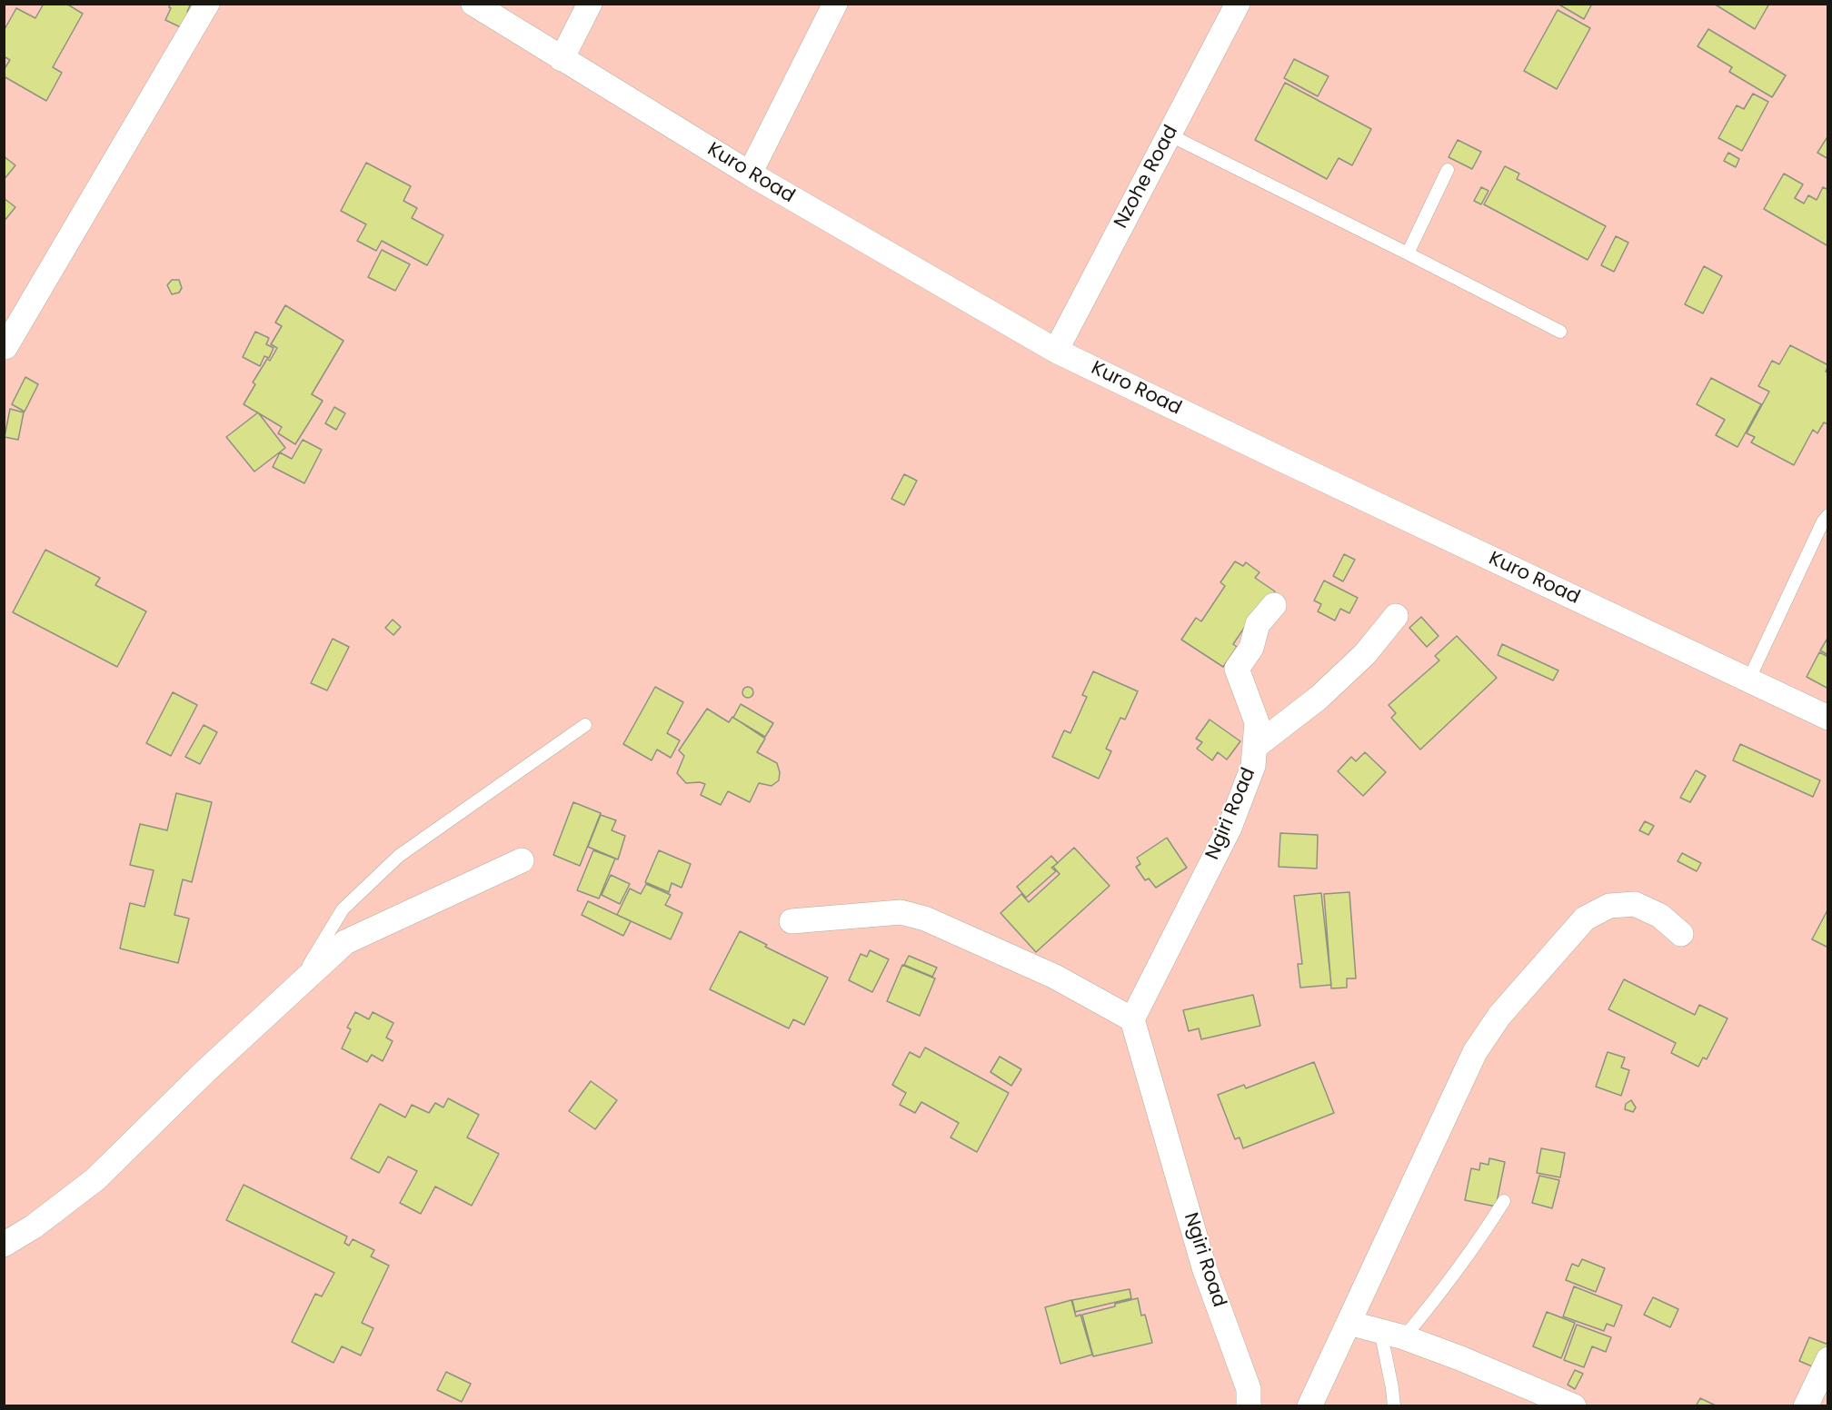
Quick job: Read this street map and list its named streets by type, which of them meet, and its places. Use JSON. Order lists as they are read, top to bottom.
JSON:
{
  "streets": {
    "street": ["Kuro Road", "Nzohe Road", "Ngiri Road"]
  },
  "crossings": [
    ["Kuro Road", "Nzohe Road"]
  ]
}
